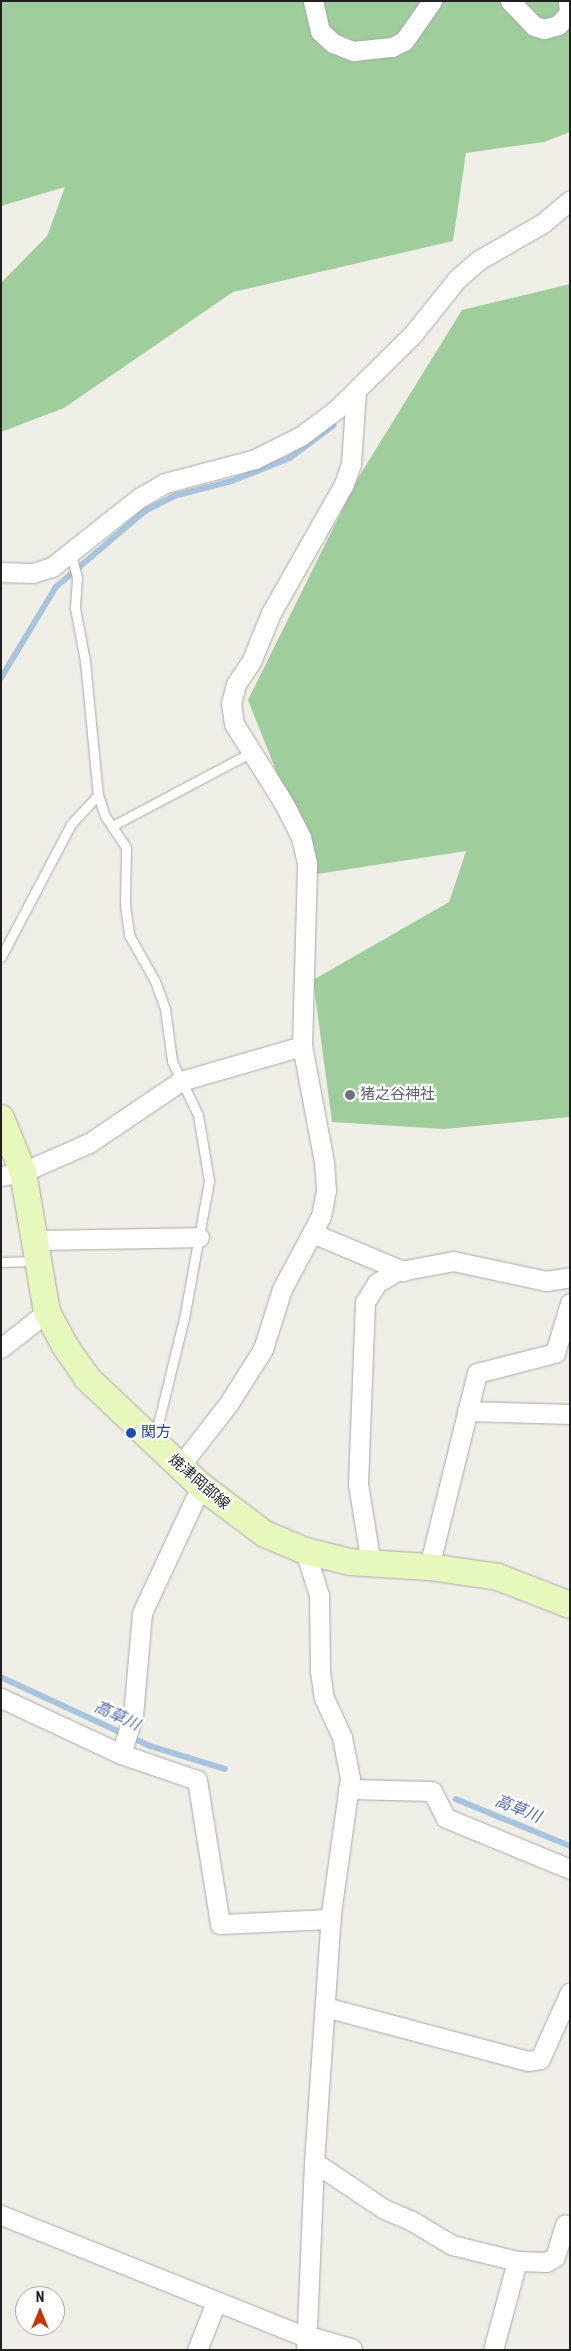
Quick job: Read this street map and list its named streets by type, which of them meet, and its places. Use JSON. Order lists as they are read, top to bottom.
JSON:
{
  "streets": {
    "main road": ["焼津岡部線"]
  },
  "water": ["高草川"],
  "places": ["猪之谷神社", "関方"],
  "north": "top"
}
